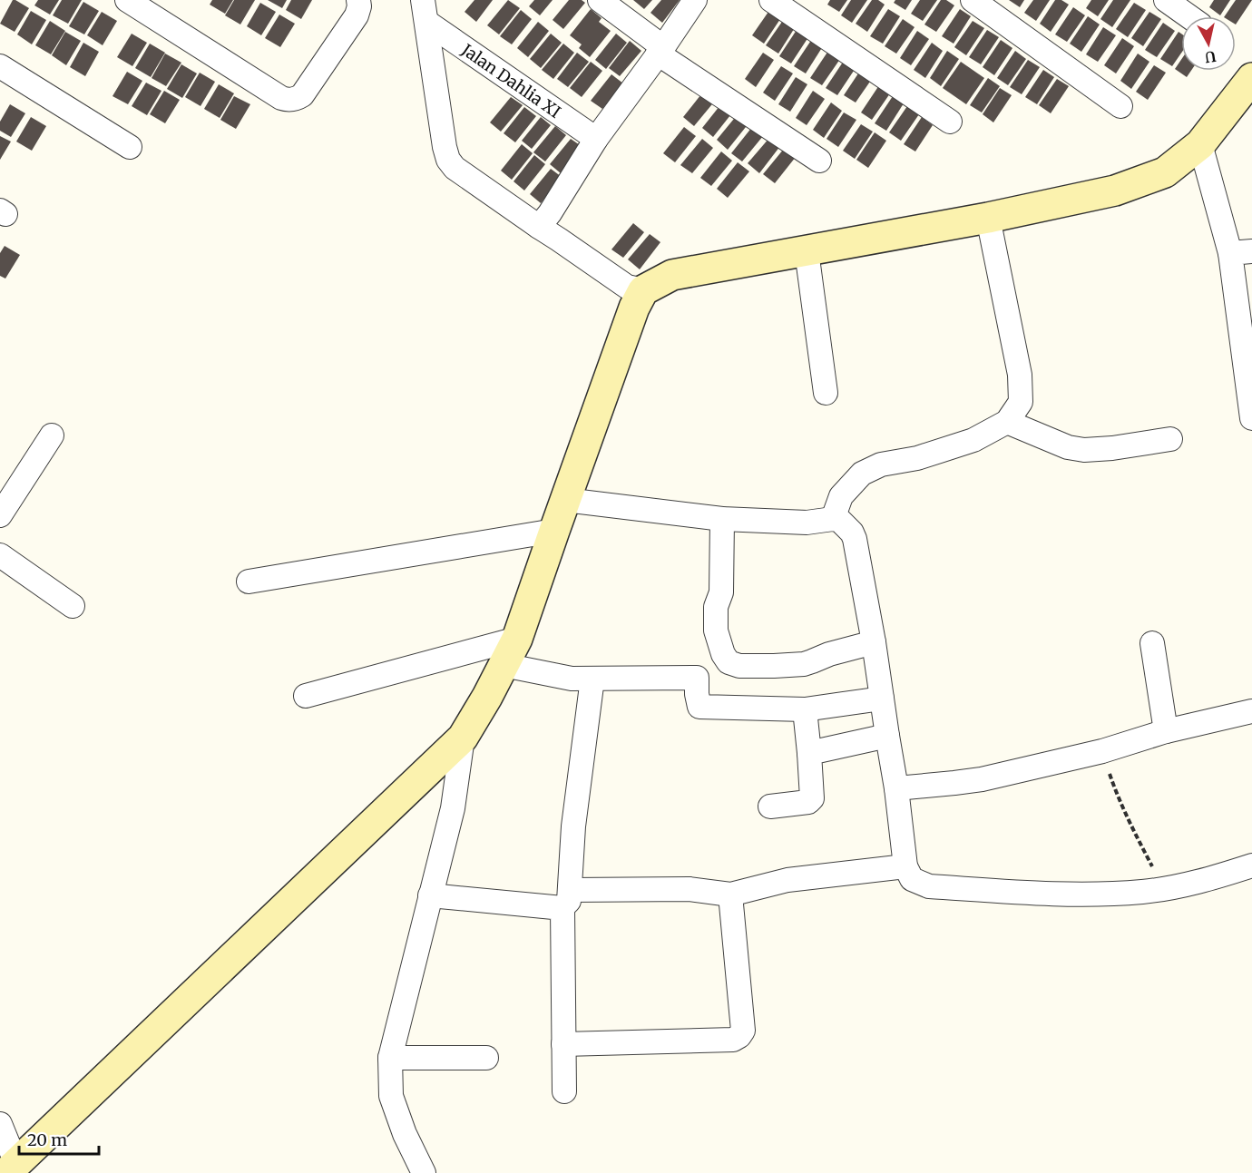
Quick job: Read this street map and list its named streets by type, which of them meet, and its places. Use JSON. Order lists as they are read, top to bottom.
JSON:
{
  "streets": {
    "street": ["Jalan Dahlia XI"]
  },
  "scale_bar": "20 m",
  "north": "bottom"
}
